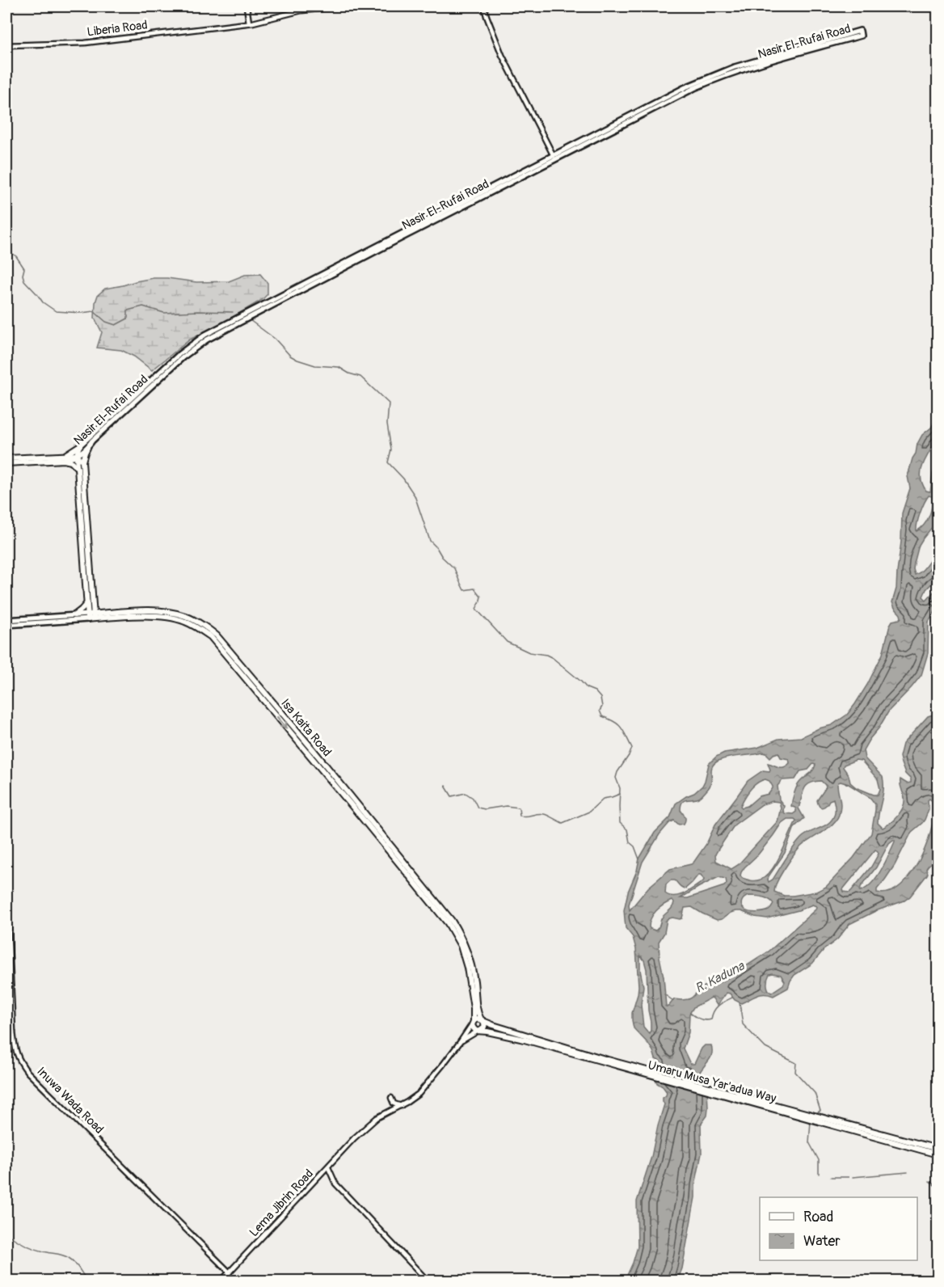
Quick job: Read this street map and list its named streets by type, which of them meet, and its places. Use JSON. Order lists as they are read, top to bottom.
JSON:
{
  "streets": {
    "main road": ["Nasir El-Rufai Road", "Isa Kaita Road", "Umaru Musa Yar'adua Way"],
    "street": ["Liberia Road", "Inuwa Wada Road", "Lema Jibrin Road"]
  },
  "crossings": [
    ["Isa Kaita Road", "Umaru Musa Yar'adua Way"],
    ["Inuwa Wada Road", "Lema Jibrin Road"]
  ],
  "water": ["R. Kaduna"],
  "legend": ["Road", "Water"]
}
